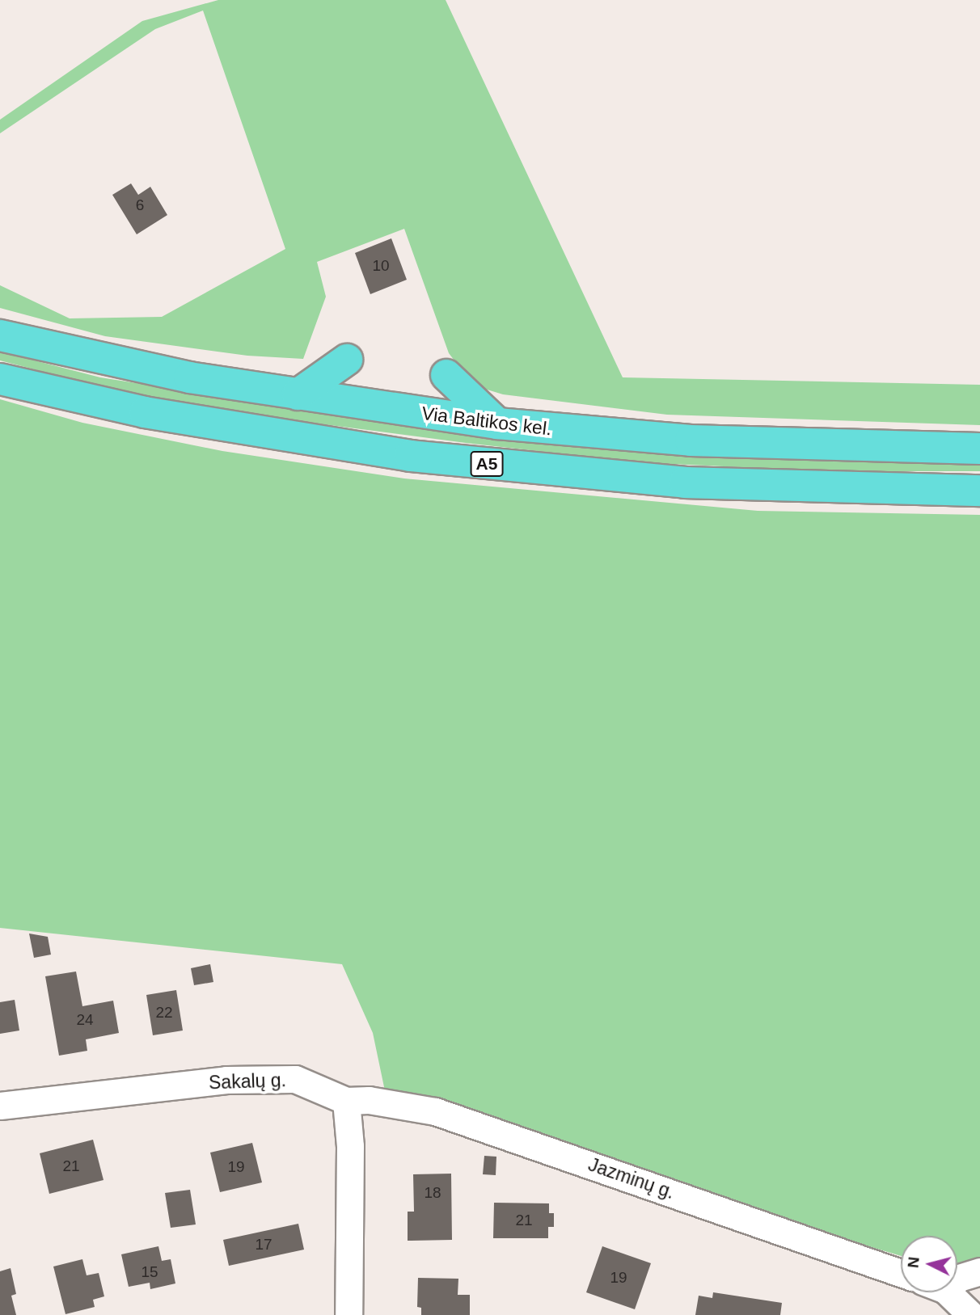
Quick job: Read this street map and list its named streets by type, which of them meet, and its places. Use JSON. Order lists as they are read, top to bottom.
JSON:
{
  "streets": {
    "highway": ["Via Baltikos kel.", "A5"],
    "street": ["Sakalų g.", "Jazminų g."]
  },
  "crossings": [
    ["Sakalų g.", "Jazminų g."]
  ],
  "house_numbers": [
    "6",
    "10",
    "22",
    "24",
    "21",
    "19",
    "18",
    "21",
    "17",
    "15",
    "19"
  ],
  "north": "left"
}
